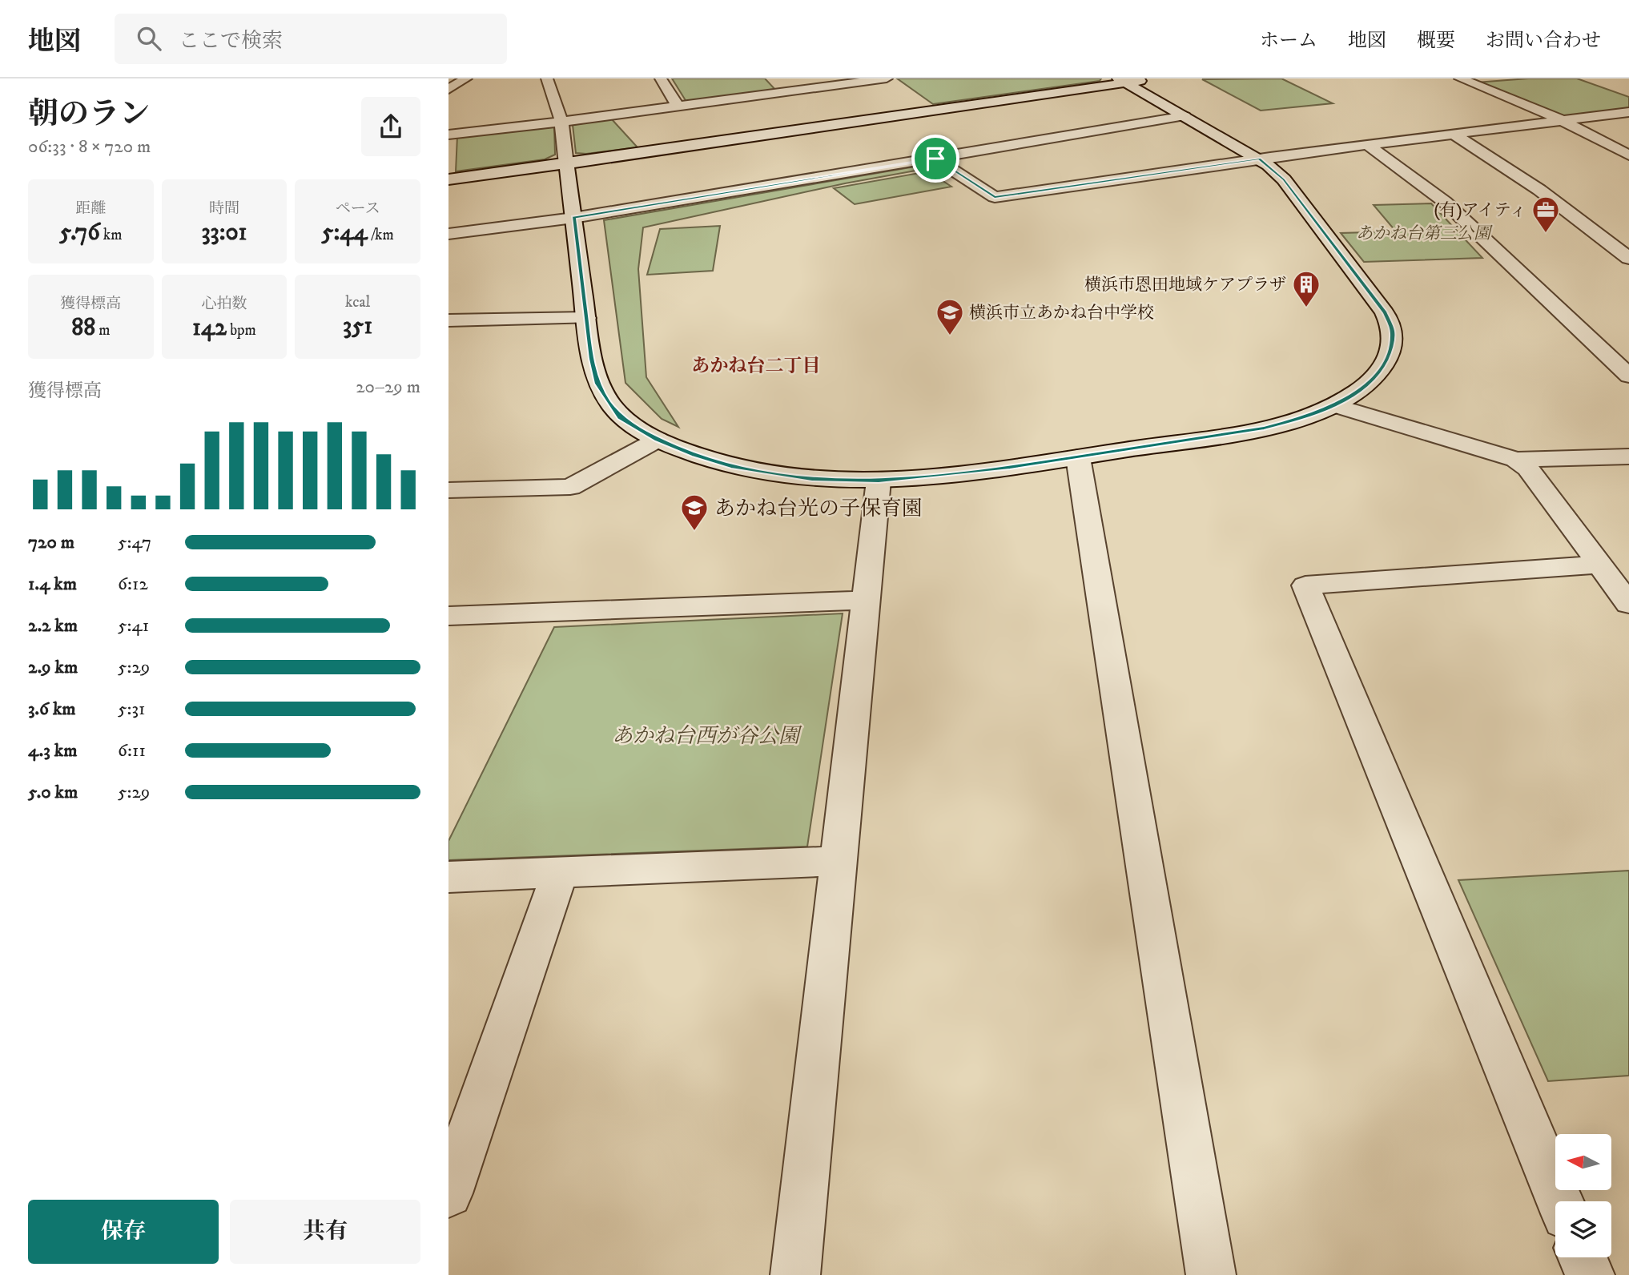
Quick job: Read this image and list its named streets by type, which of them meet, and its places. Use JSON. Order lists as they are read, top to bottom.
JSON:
{
  "districts": ["あかね台二丁目"],
  "parks": ["あかね台第三公園", "あかね台西が谷公園"],
  "places": {
    "office": ["(有)アイティ"],
    "building": ["横浜市恩田地域ケアプラザ"],
    "school or university": ["横浜市立あかね台中学校", "あかね台光の子保育園"]
  },
  "north": "left",
  "page": {
    "header": "地図",
    "search": "ここで検索",
    "nav": [
      "ホーム",
      "地図",
      "概要",
      "お問い合わせ"
    ],
    "heading": ["朝のラン", "06:33 · 8 × 720 m"],
    "stats": [
      ["距離", "5.76 km"],
      ["時間", "33:01"],
      ["ペース", "5:44 /km"],
      ["獲得標高", "88 m"],
      ["心拍数", "142 bpm"],
      ["kcal", "351"]
    ],
    "chart": ["獲得標高", "20–29 m"],
    "list": [
      {
        "name": "720 m",
        "note": "5:47"
      },
      {
        "name": "1.4 km",
        "note": "6:12"
      },
      {
        "name": "2.2 km",
        "note": "5:41"
      },
      {
        "name": "2.9 km",
        "note": "5:29"
      },
      {
        "name": "3.6 km",
        "note": "5:31"
      },
      {
        "name": "4.3 km",
        "note": "6:11"
      },
      {
        "name": "5.0 km",
        "note": "5:29"
      }
    ],
    "buttons": ["保存", "共有"]
  }
}
